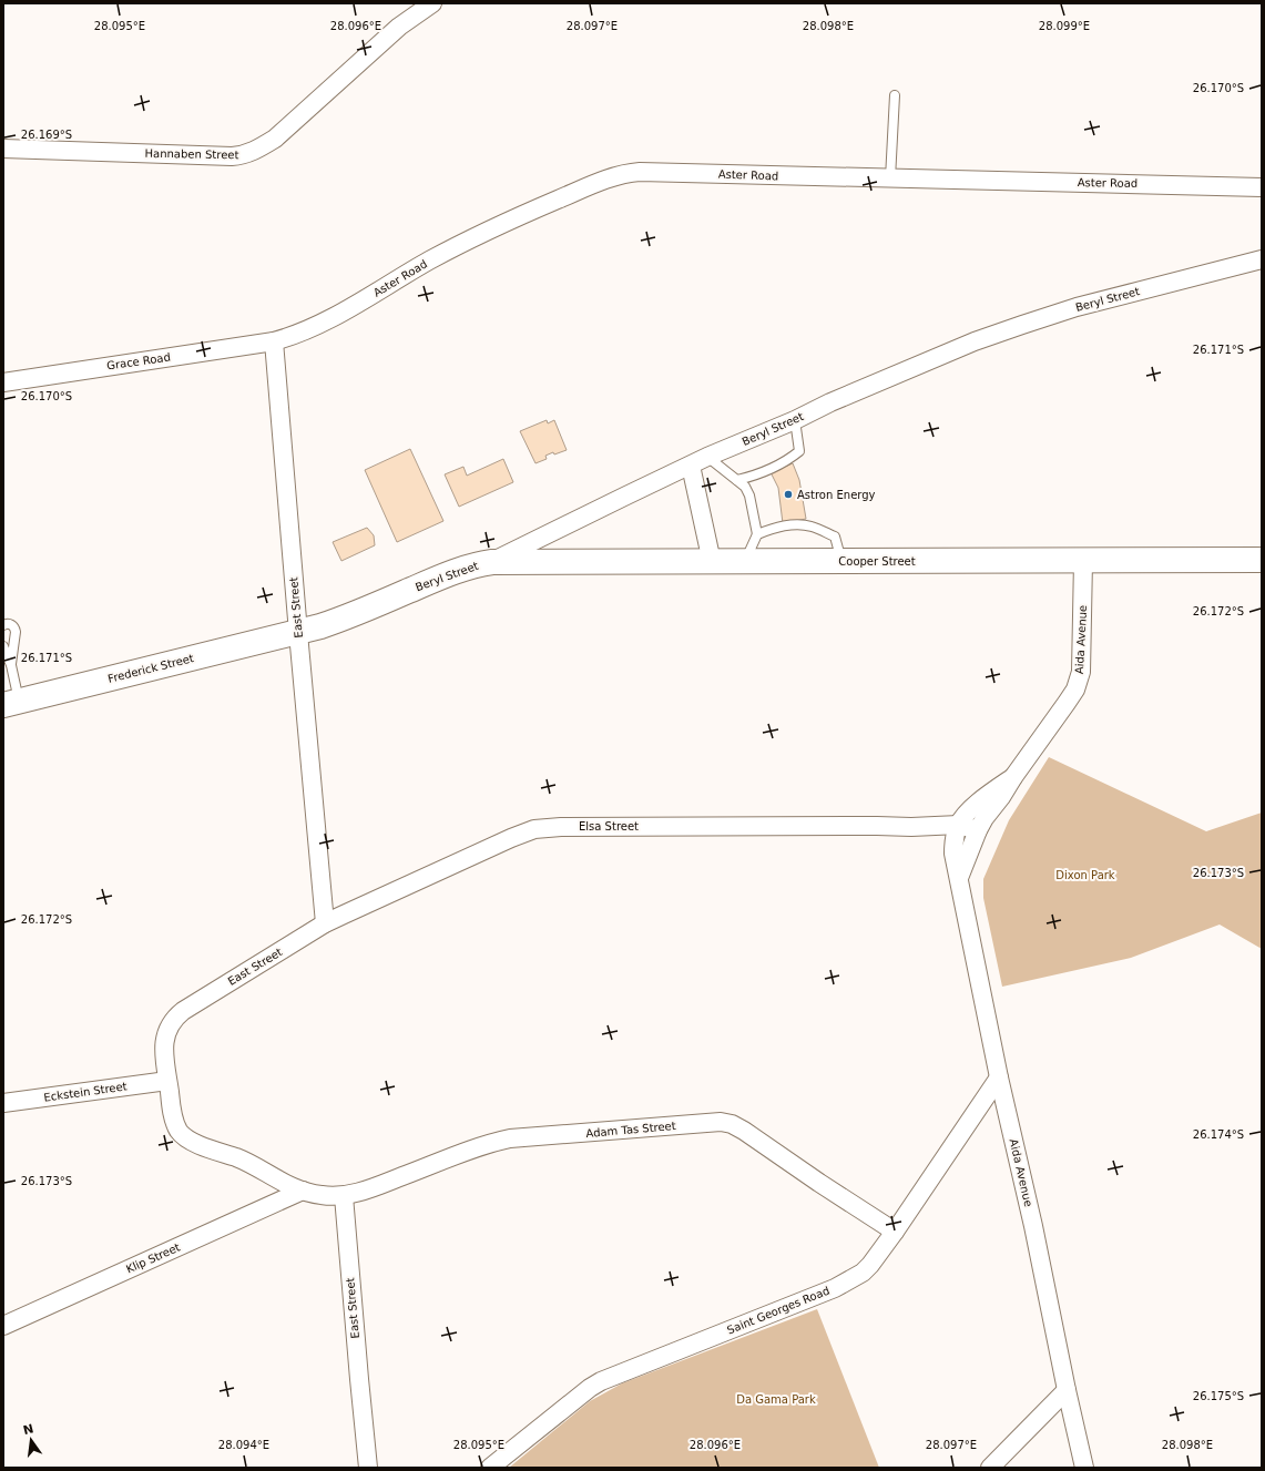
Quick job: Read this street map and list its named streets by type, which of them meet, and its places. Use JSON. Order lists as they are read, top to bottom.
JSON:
{
  "streets": {
    "main road": ["Beryl Street", "Cooper Street", "Frederick Street"],
    "street": [
      "Hannaben Street",
      "Aster Road",
      "Grace Road",
      "East Street",
      "Aida Avenue",
      "Elsa Street",
      "Eckstein Street",
      "Adam Tas Street",
      "Klip Street",
      "Saint Georges Road"
    ]
  },
  "crossings": [
    ["Aster Road", "Grace Road"],
    ["Aster Road", "East Street"],
    ["Beryl Street", "Cooper Street"],
    ["Beryl Street", "East Street"],
    ["Beryl Street", "Frederick Street"],
    ["Grace Road", "East Street"],
    ["Cooper Street", "Aida Avenue"],
    ["East Street", "Frederick Street"],
    ["East Street", "Elsa Street"],
    ["East Street", "Eckstein Street"],
    ["East Street", "Adam Tas Street"],
    ["East Street", "Klip Street"],
    ["Aida Avenue", "Elsa Street"],
    ["Aida Avenue", "Saint Georges Road"],
    ["Adam Tas Street", "Saint Georges Road"]
  ],
  "parks": ["Dixon Park", "Da Gama Park"],
  "places": ["Astron Energy"],
  "north": "top",
  "coordinates": [
    "28.095°E",
    "28.096°E",
    "28.097°E",
    "28.098°E",
    "28.099°E",
    "26.170°S",
    "26.169°S",
    "26.171°S",
    "26.172°S",
    "26.173°S",
    "26.174°S",
    "26.175°S",
    "28.094°E"
  ]
}
